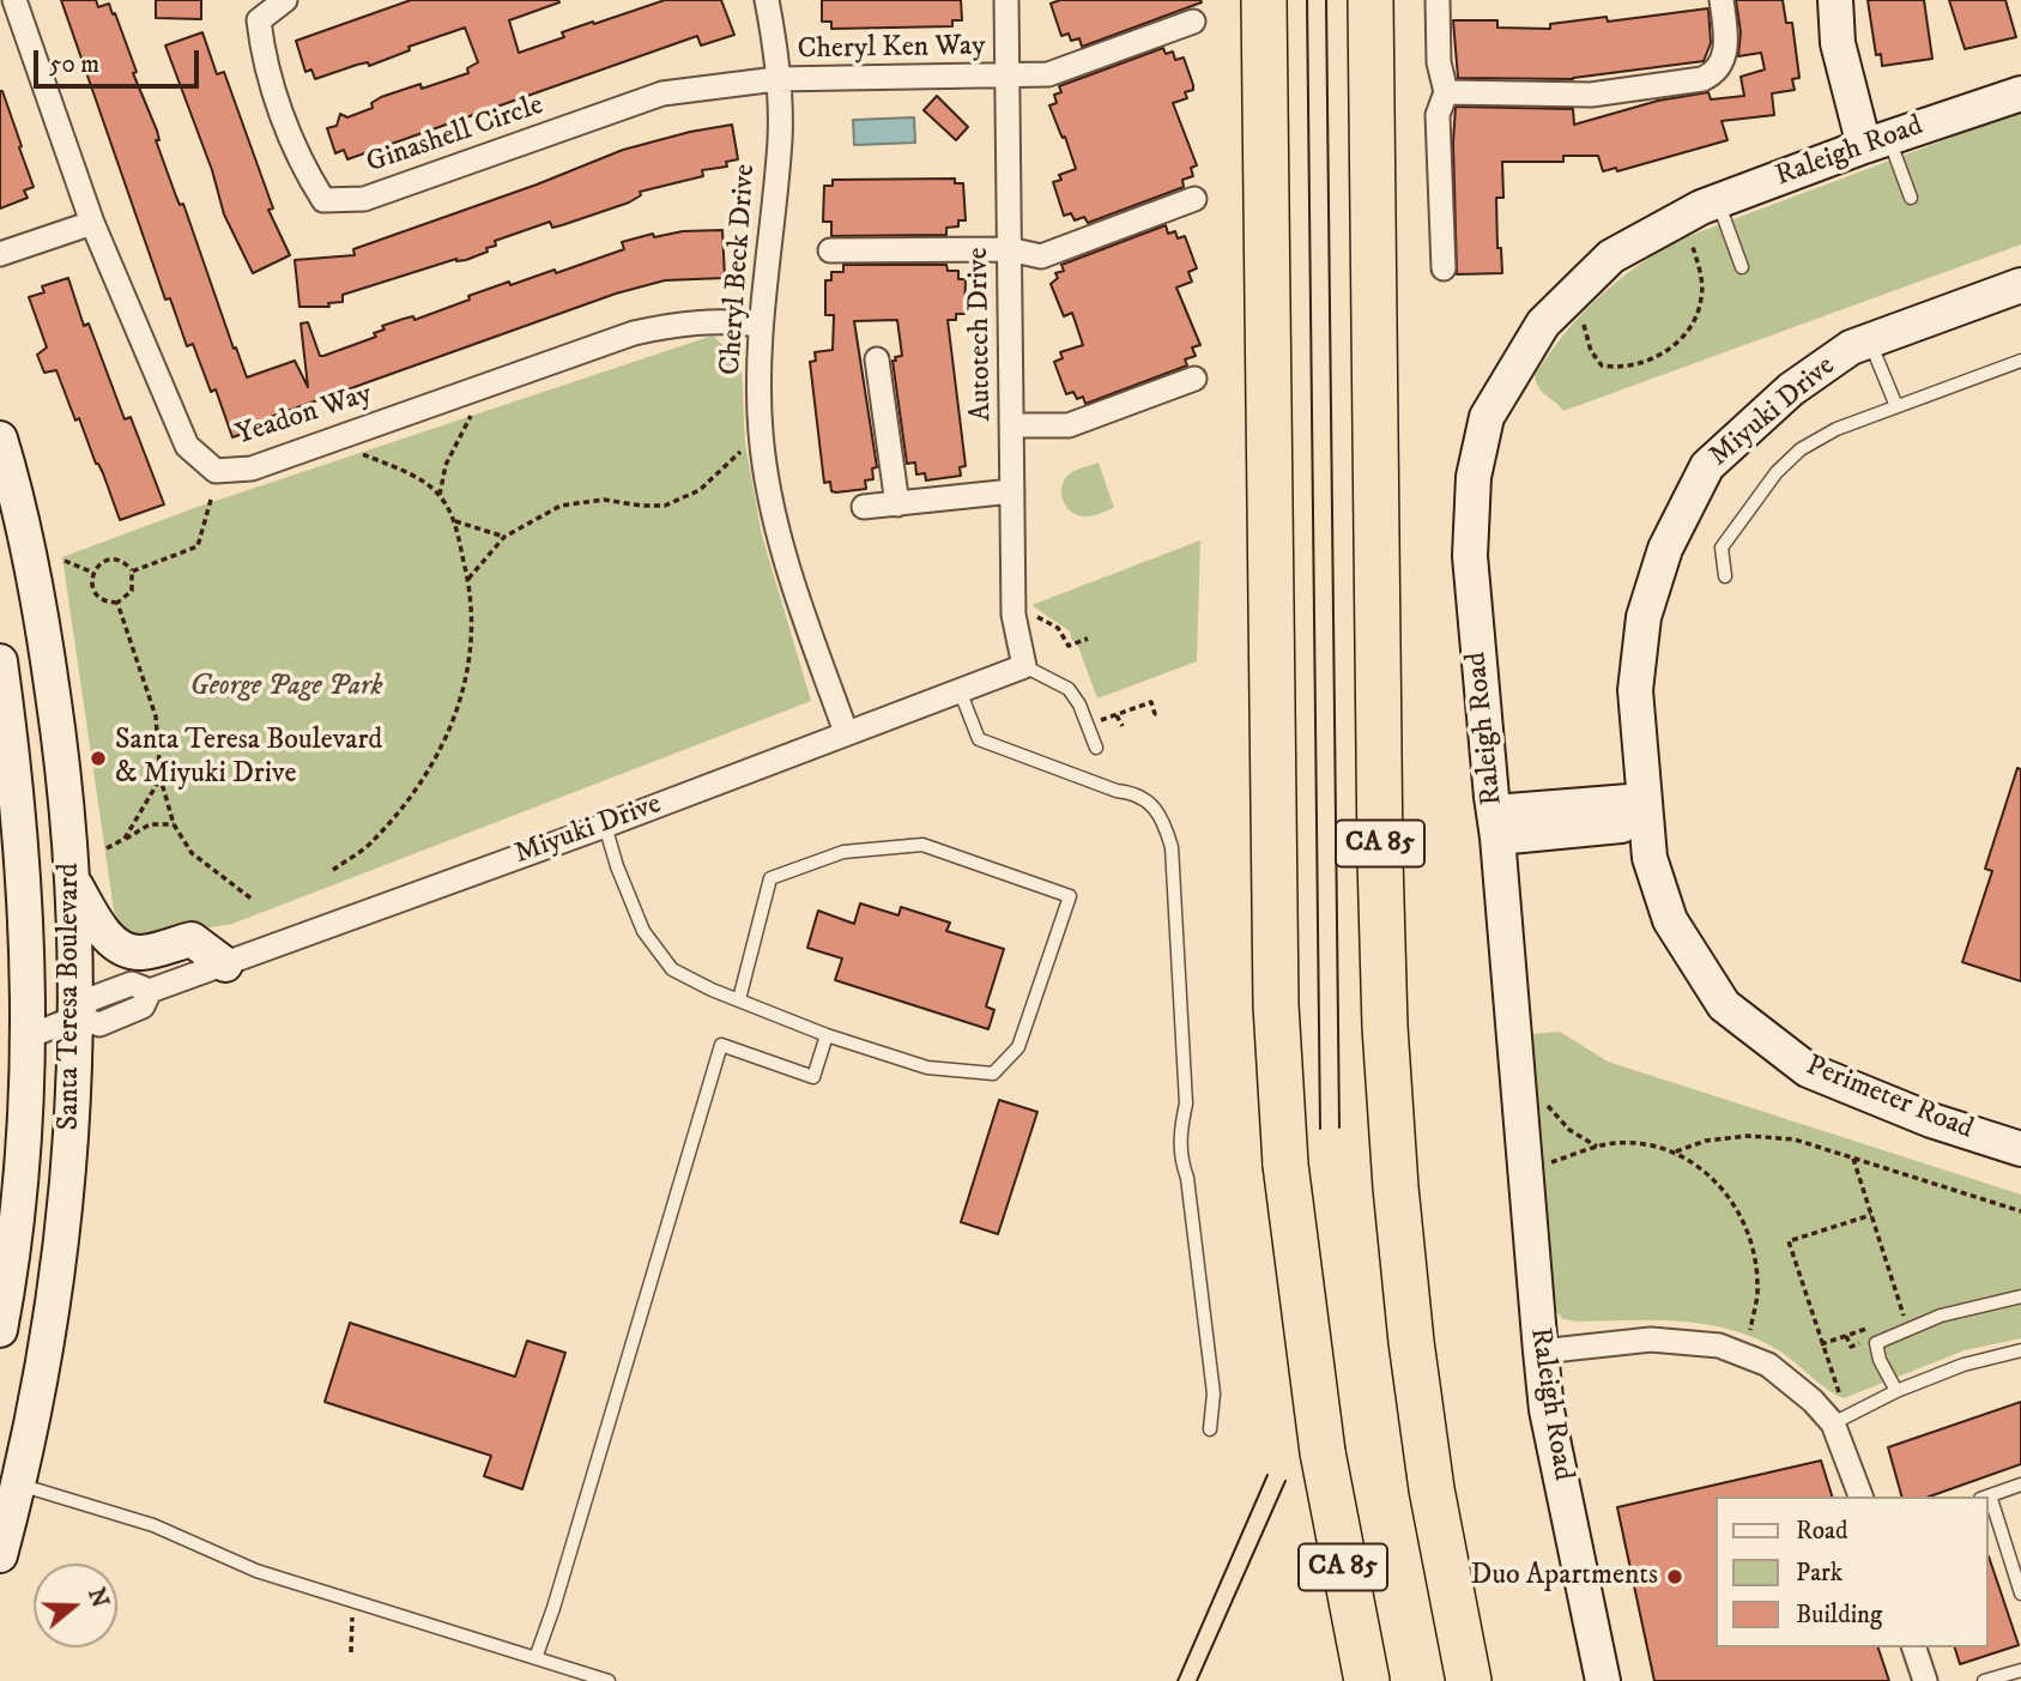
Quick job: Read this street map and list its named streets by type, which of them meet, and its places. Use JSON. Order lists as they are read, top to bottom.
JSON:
{
  "streets": {
    "highway": ["CA 85"],
    "street": [
      "Cheryl Ken Way",
      "Ginashell Circle",
      "Raleigh Road",
      "Cheryl Beck Drive",
      "Autotech Drive",
      "Miyuki Drive",
      "Yeadon Way",
      "Santa Teresa Boulevard",
      "Perimeter Road"
    ]
  },
  "crossings": [
    ["Cheryl Ken Way", "Ginashell Circle"],
    ["Cheryl Ken Way", "Cheryl Beck Drive"],
    ["Cheryl Ken Way", "Autotech Drive"],
    ["Ginashell Circle", "Cheryl Beck Drive"],
    ["Cheryl Beck Drive", "Miyuki Drive"],
    ["Cheryl Beck Drive", "Yeadon Way"],
    ["Autotech Drive", "Miyuki Drive"],
    ["Miyuki Drive", "Santa Teresa Boulevard"],
    ["Miyuki Drive", "Perimeter Road"]
  ],
  "parks": ["George Page Park"],
  "places": ["Santa Teresa Boulevard & Miyuki Drive", "Duo Apartments"],
  "legend": ["Road", "Park", "Building"],
  "scale_bar": "50 m",
  "north": "right"
}
